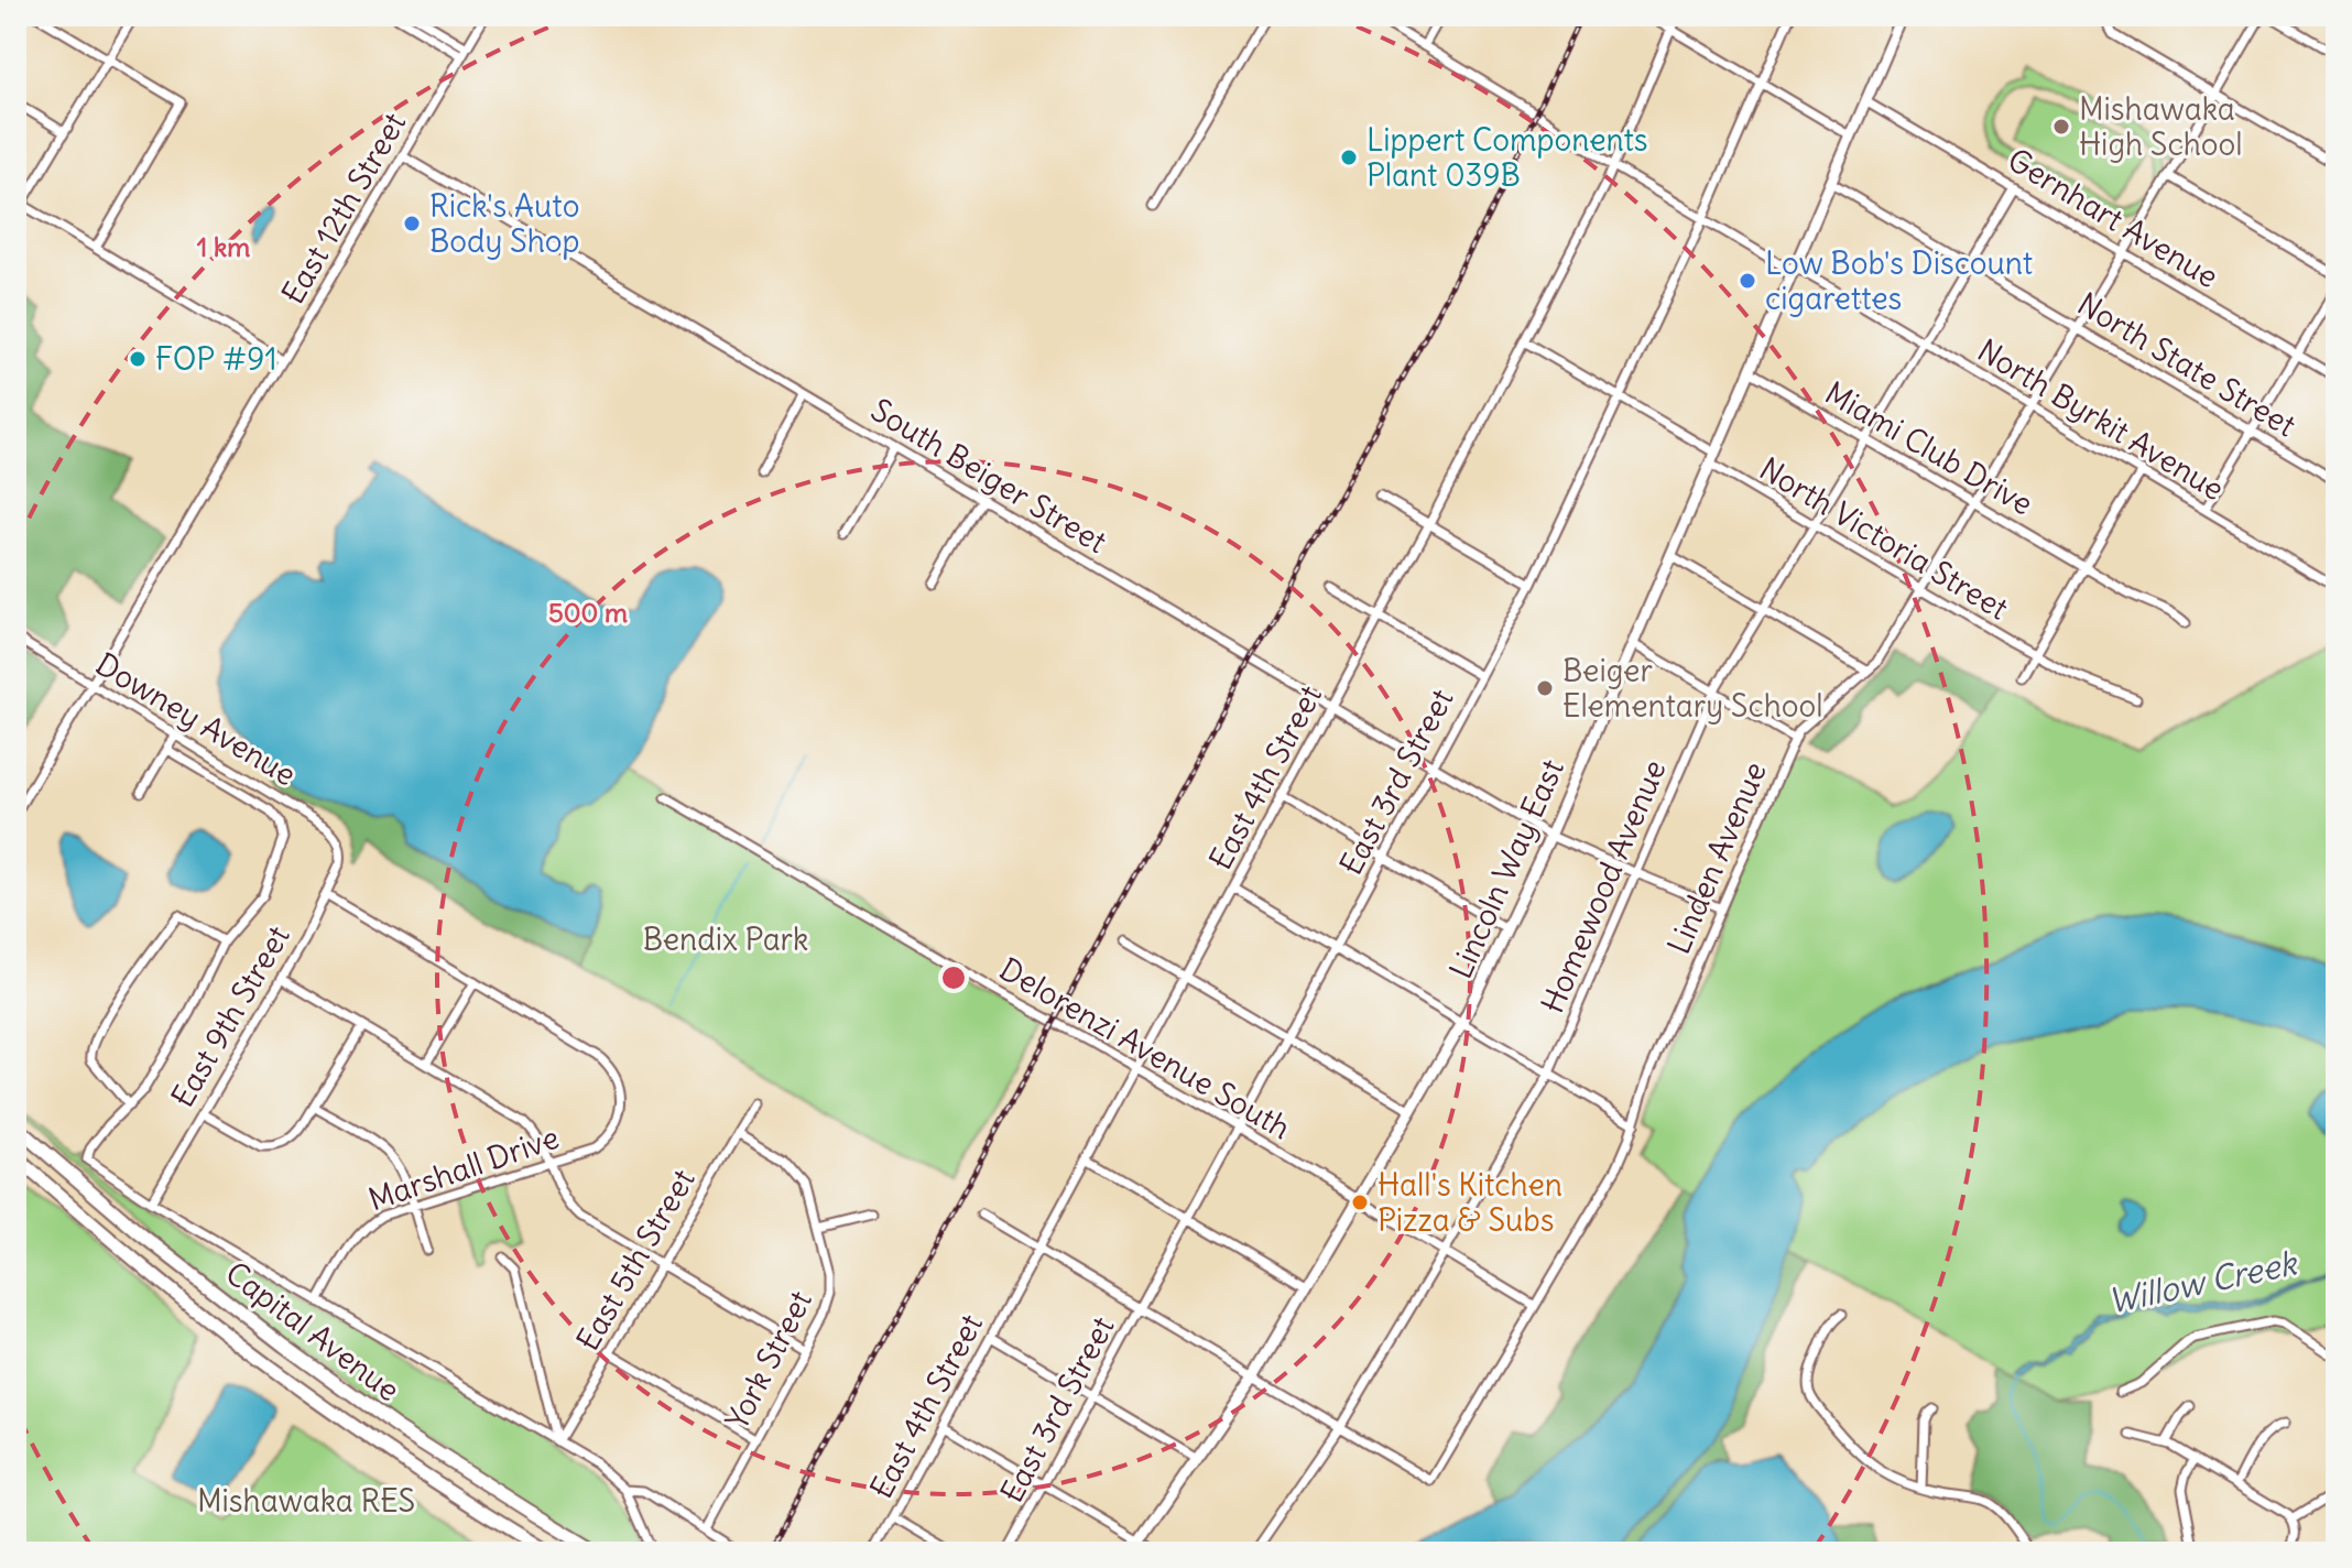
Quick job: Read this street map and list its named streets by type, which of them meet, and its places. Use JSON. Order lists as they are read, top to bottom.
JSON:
{
  "streets": {
    "highway": ["Capital Avenue"],
    "main road": ["Lincoln Way East"],
    "street": [
      "East 12th Street",
      "Gernhart Avenue",
      "North State Street",
      "North Byrkit Avenue",
      "Miami Club Drive",
      "South Beiger Street",
      "North Victoria Street",
      "Downey Avenue",
      "East 4th Street",
      "East 3rd Street",
      "Linden Avenue",
      "Homewood Avenue",
      "East 9th Street",
      "Delorenzi Avenue South",
      "Marshall Drive",
      "East 5th Street",
      "York Street"
    ]
  },
  "crossings": [
    ["East 12th Street", "South Beiger Street"],
    ["East 12th Street", "Downey Avenue"],
    ["Gernhart Avenue", "Linden Avenue"],
    ["Gernhart Avenue", "Lincoln Way East"],
    ["Gernhart Avenue", "Homewood Avenue"],
    ["North State Street", "Linden Avenue"],
    ["North State Street", "Lincoln Way East"],
    ["North State Street", "Homewood Avenue"],
    ["North Byrkit Avenue", "East 4th Street"],
    ["North Byrkit Avenue", "East 3rd Street"],
    ["North Byrkit Avenue", "Linden Avenue"],
    ["North Byrkit Avenue", "Lincoln Way East"],
    ["North Byrkit Avenue", "Homewood Avenue"],
    ["Miami Club Drive", "Linden Avenue"],
    ["Miami Club Drive", "Lincoln Way East"],
    ["Miami Club Drive", "Homewood Avenue"],
    ["South Beiger Street", "East 4th Street"],
    ["South Beiger Street", "East 3rd Street"],
    ["South Beiger Street", "Linden Avenue"],
    ["South Beiger Street", "Lincoln Way East"],
    ["South Beiger Street", "Homewood Avenue"],
    ["North Victoria Street", "East 4th Street"],
    ["North Victoria Street", "East 3rd Street"],
    ["North Victoria Street", "Linden Avenue"],
    ["North Victoria Street", "Lincoln Way East"],
    ["North Victoria Street", "Homewood Avenue"],
    ["Downey Avenue", "East 9th Street"],
    ["East 4th Street", "Delorenzi Avenue South"],
    ["East 3rd Street", "Delorenzi Avenue South"],
    ["Linden Avenue", "Homewood Avenue"],
    ["Linden Avenue", "Delorenzi Avenue South"],
    ["Lincoln Way East", "Delorenzi Avenue South"],
    ["Homewood Avenue", "Delorenzi Avenue South"],
    ["East 9th Street", "Capital Avenue"],
    ["Marshall Drive", "Capital Avenue"],
    ["East 5th Street", "Capital Avenue"],
    ["East 5th Street", "York Street"]
  ],
  "water": ["Willow Creek"],
  "parks": ["Bendix Park", "Mishawaka RES"],
  "places": [
    "Mishawaka High School",
    "Lippert Components Plant 039B",
    "Rick's Auto Body Shop",
    "Low Bob's Discount cigarettes",
    "FOP #91",
    "Beiger Elementary School",
    "Hall's Kitchen Pizza & Subs"
  ],
  "rings": ["1 km", "500 m"]
}
